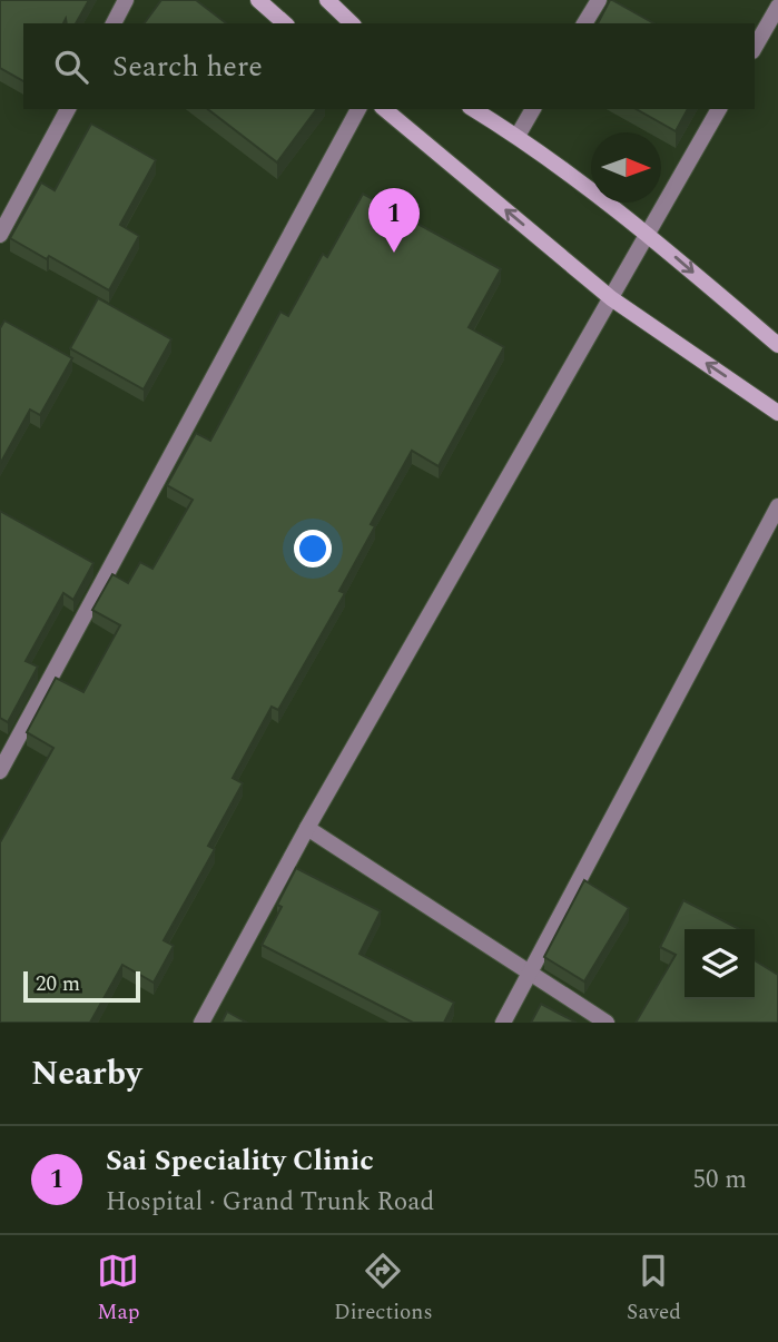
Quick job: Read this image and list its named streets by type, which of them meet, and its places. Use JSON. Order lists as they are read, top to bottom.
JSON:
{
  "scale_bar": "20 m",
  "north": "right",
  "page": {
    "search": "Search here",
    "pins": "1",
    "scale": "20 m",
    "heading": "Nearby",
    "list": [
      {
        "mark": "1",
        "name": "Sai Speciality Clinic",
        "note": "Hospital · Grand Trunk Road",
        "value": "50 m"
      }
    ],
    "nav": ["Map", "Directions", "Saved"]
  }
}
